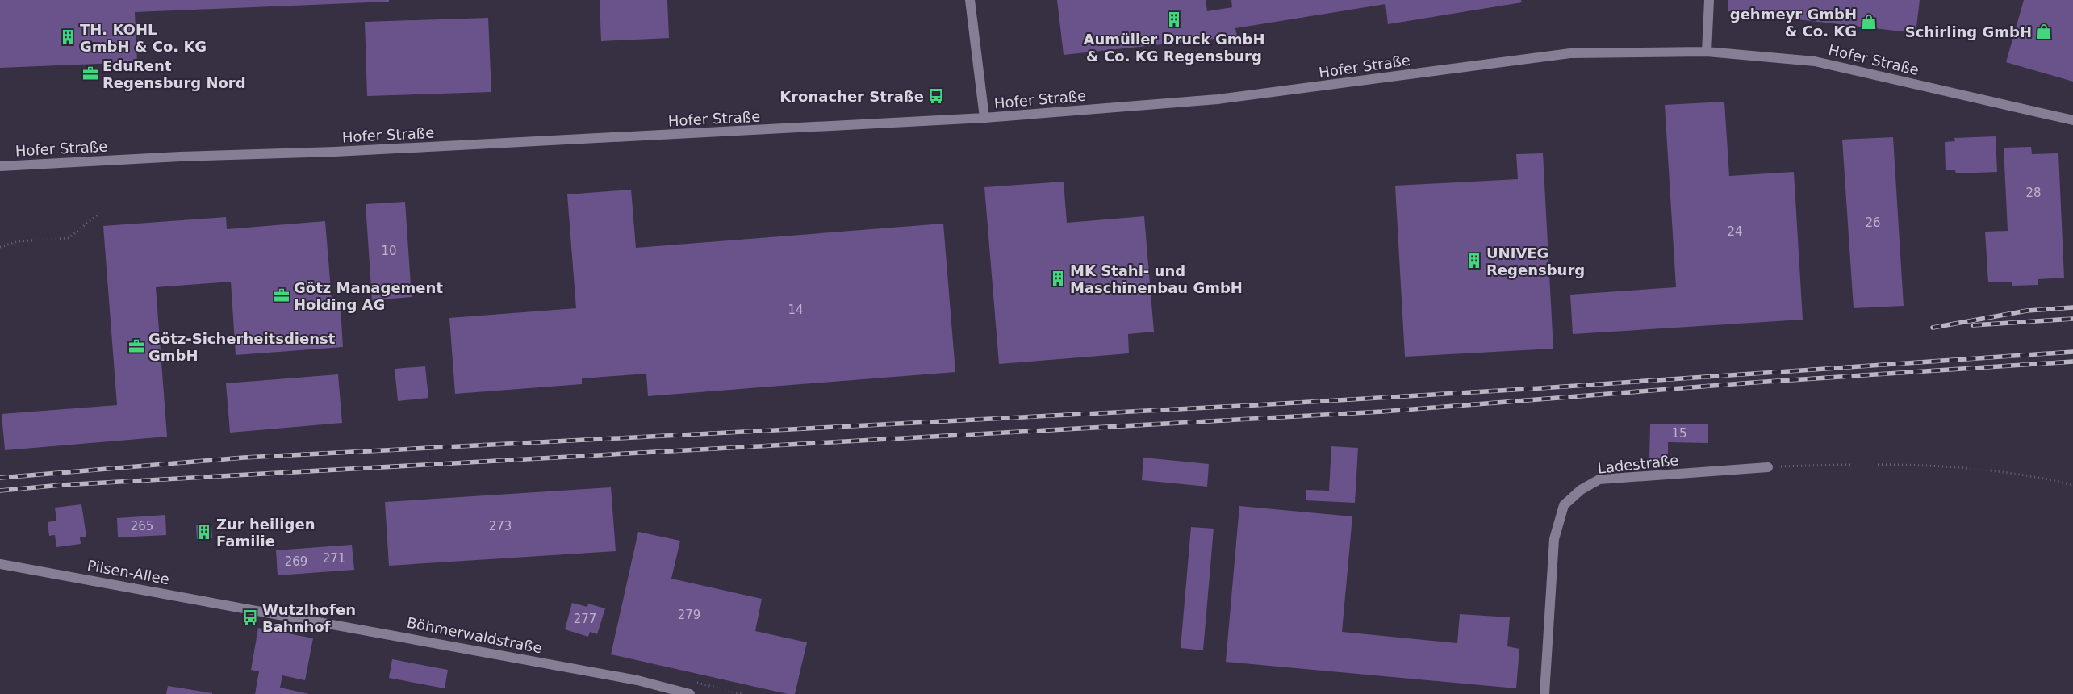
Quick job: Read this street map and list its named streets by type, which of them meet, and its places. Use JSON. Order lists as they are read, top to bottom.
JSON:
{
  "streets": {
    "street": [
      "Hofer Straße",
      "Ladestraße",
      "Pilsen-Allee",
      "Böhmerwaldstraße"
    ]
  },
  "crossings": [
    ["Pilsen-Allee", "Böhmerwaldstraße"]
  ],
  "places": {
    "building": [
      "Aumüller Druck GmbH & Co. KG Regensburg",
      "TH. KOHL GmbH & Co. KG",
      "UNIVEG Regensburg",
      "MK Stahl- und Maschinenbau GmbH",
      "Zur heiligen Familie"
    ],
    "shop": ["gehmeyr GmbH & Co. KG", "Schirling GmbH"],
    "office": ["EduRent Regensburg Nord", "Götz Management Holding AG", "Götz-Sicherheitsdienst GmbH"],
    "bus stop": ["Kronacher Straße", "Wutzlhofen Bahnhof"]
  },
  "house_numbers": [
    "28",
    "26",
    "24",
    "10",
    "14",
    "15",
    "265",
    "273",
    "271",
    "269",
    "279",
    "277"
  ]
}
